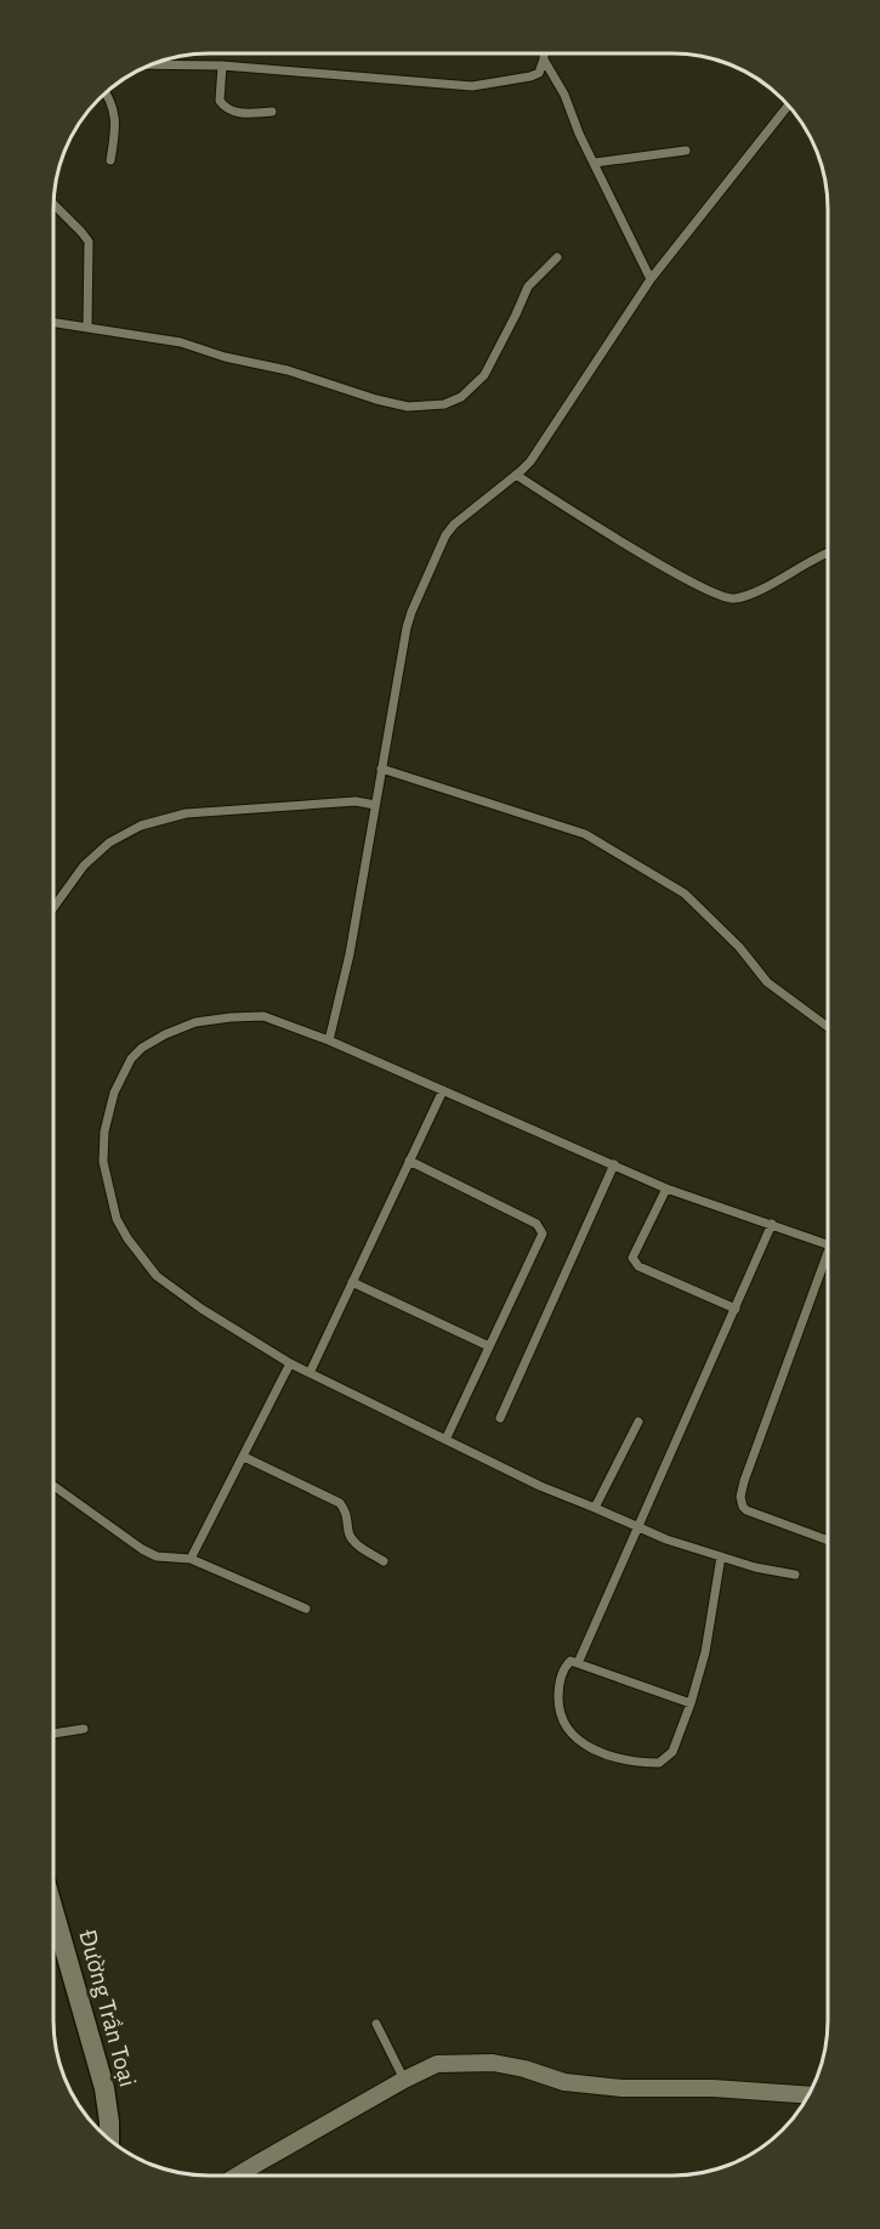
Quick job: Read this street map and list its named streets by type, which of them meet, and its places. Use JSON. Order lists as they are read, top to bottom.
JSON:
{
  "streets": {
    "street": ["Đường Trần Toại"]
  }
}
